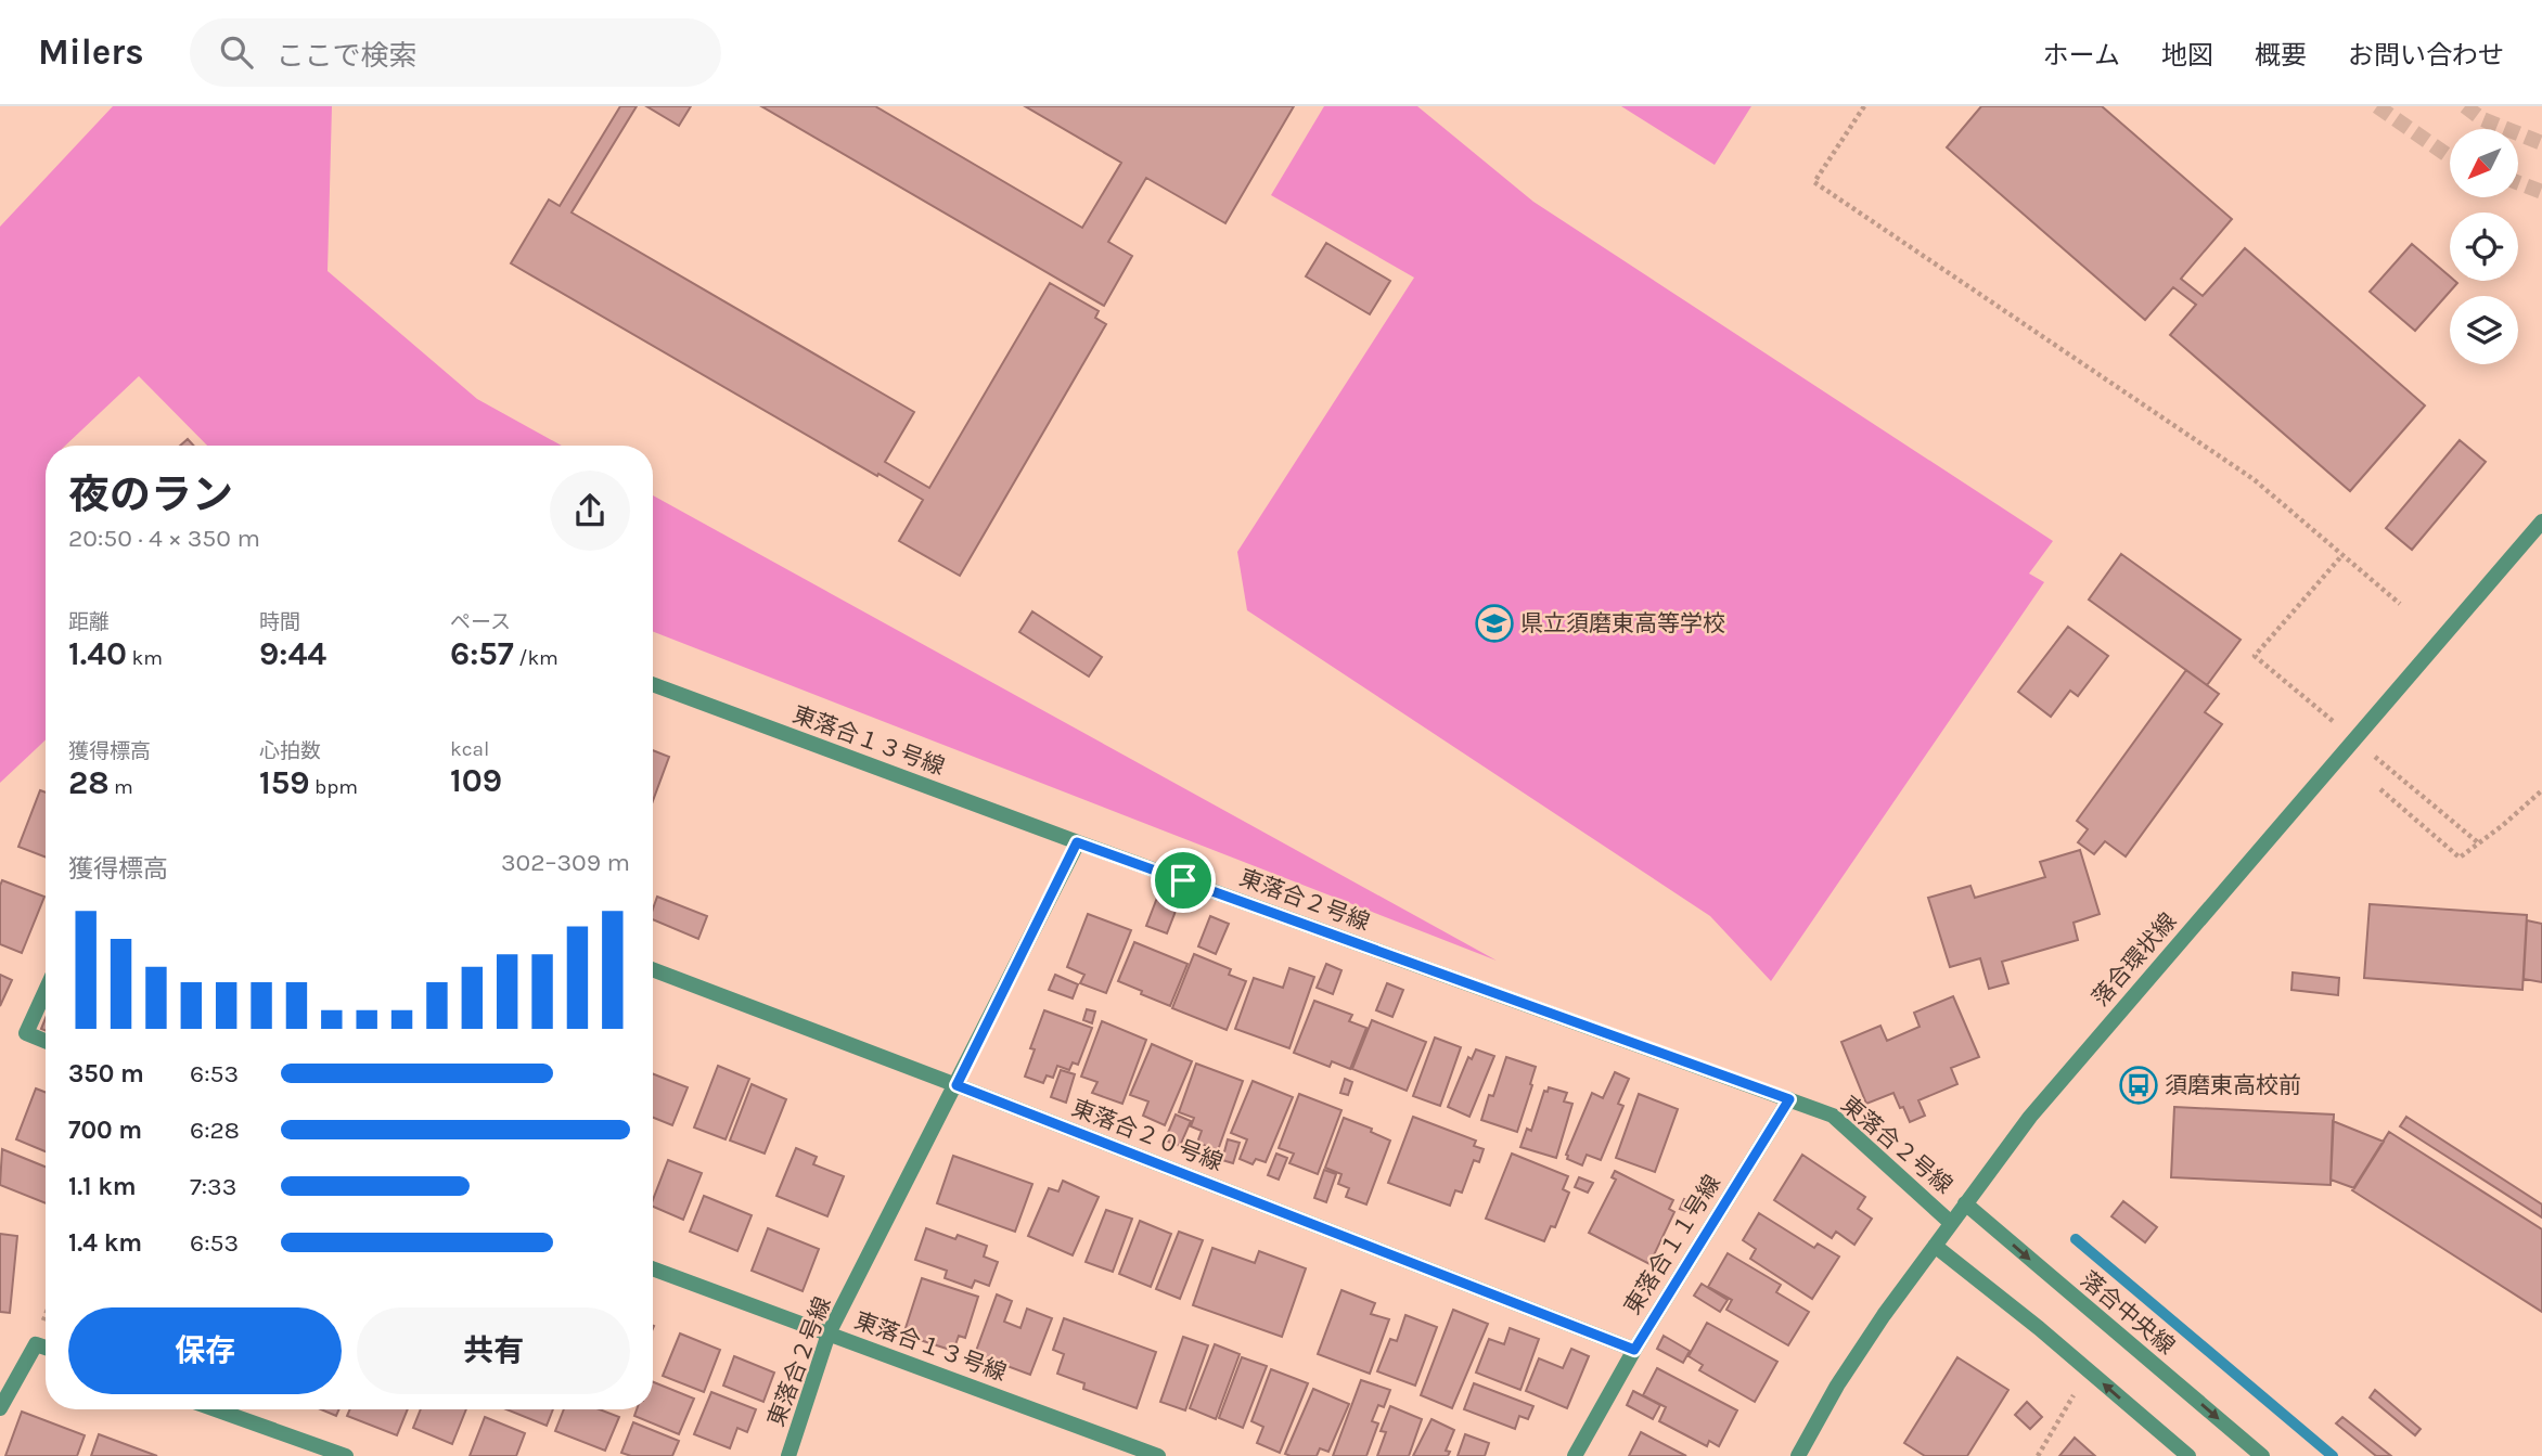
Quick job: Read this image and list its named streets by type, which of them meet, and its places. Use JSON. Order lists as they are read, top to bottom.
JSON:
{
  "streets": {
    "street": [
      "東落合１３号線",
      "東落合２号線",
      "落合環状線",
      "東落合２０号線",
      "東落合１１号線",
      "落合中央線"
    ]
  },
  "crossings": [
    ["東落合１３号線", "東落合２号線"],
    ["東落合２号線", "落合環状線"],
    ["東落合２号線", "東落合２０号線"],
    ["東落合２号線", "東落合１１号線"],
    ["落合環状線", "落合中央線"],
    ["東落合２０号線", "東落合１１号線"]
  ],
  "places": {
    "school or university": ["県立須磨東高等学校"],
    "bus stop": ["須磨東高校前"]
  },
  "north": "bottom left",
  "page": {
    "header": "Milers",
    "search": "ここで検索",
    "nav": [
      "ホーム",
      "地図",
      "概要",
      "お問い合わせ"
    ],
    "heading": ["夜のラン", "20:50 · 4 × 350 m"],
    "stats": [
      ["距離", "1.40 km"],
      ["時間", "9:44"],
      ["ペース", "6:57 /km"],
      ["獲得標高", "28 m"],
      ["心拍数", "159 bpm"],
      ["kcal", "109"]
    ],
    "chart": ["獲得標高", "302–309 m"],
    "list": [
      {
        "name": "350 m",
        "note": "6:53"
      },
      {
        "name": "700 m",
        "note": "6:28"
      },
      {
        "name": "1.1 km",
        "note": "7:33"
      },
      {
        "name": "1.4 km",
        "note": "6:53"
      }
    ],
    "buttons": ["保存", "共有"]
  }
}
